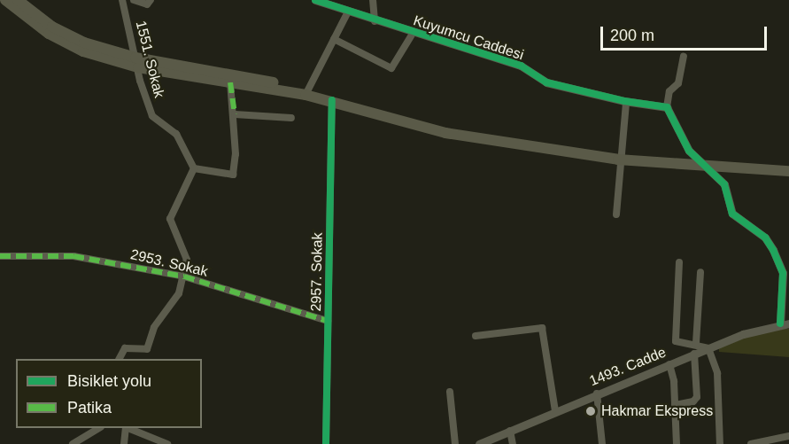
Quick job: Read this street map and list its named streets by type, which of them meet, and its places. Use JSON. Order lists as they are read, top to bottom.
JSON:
{
  "streets": {
    "street": [
      "Kuyumcu Caddesi",
      "1551. Sokak",
      "2953. Sokak",
      "2957. Sokak",
      "1493. Cadde"
    ]
  },
  "crossings": [
    ["2953. Sokak", "2957. Sokak"]
  ],
  "places": ["Hakmar Ekspress"],
  "legend": ["Bisiklet yolu", "Patika"],
  "scale_bar": "200 m"
}
